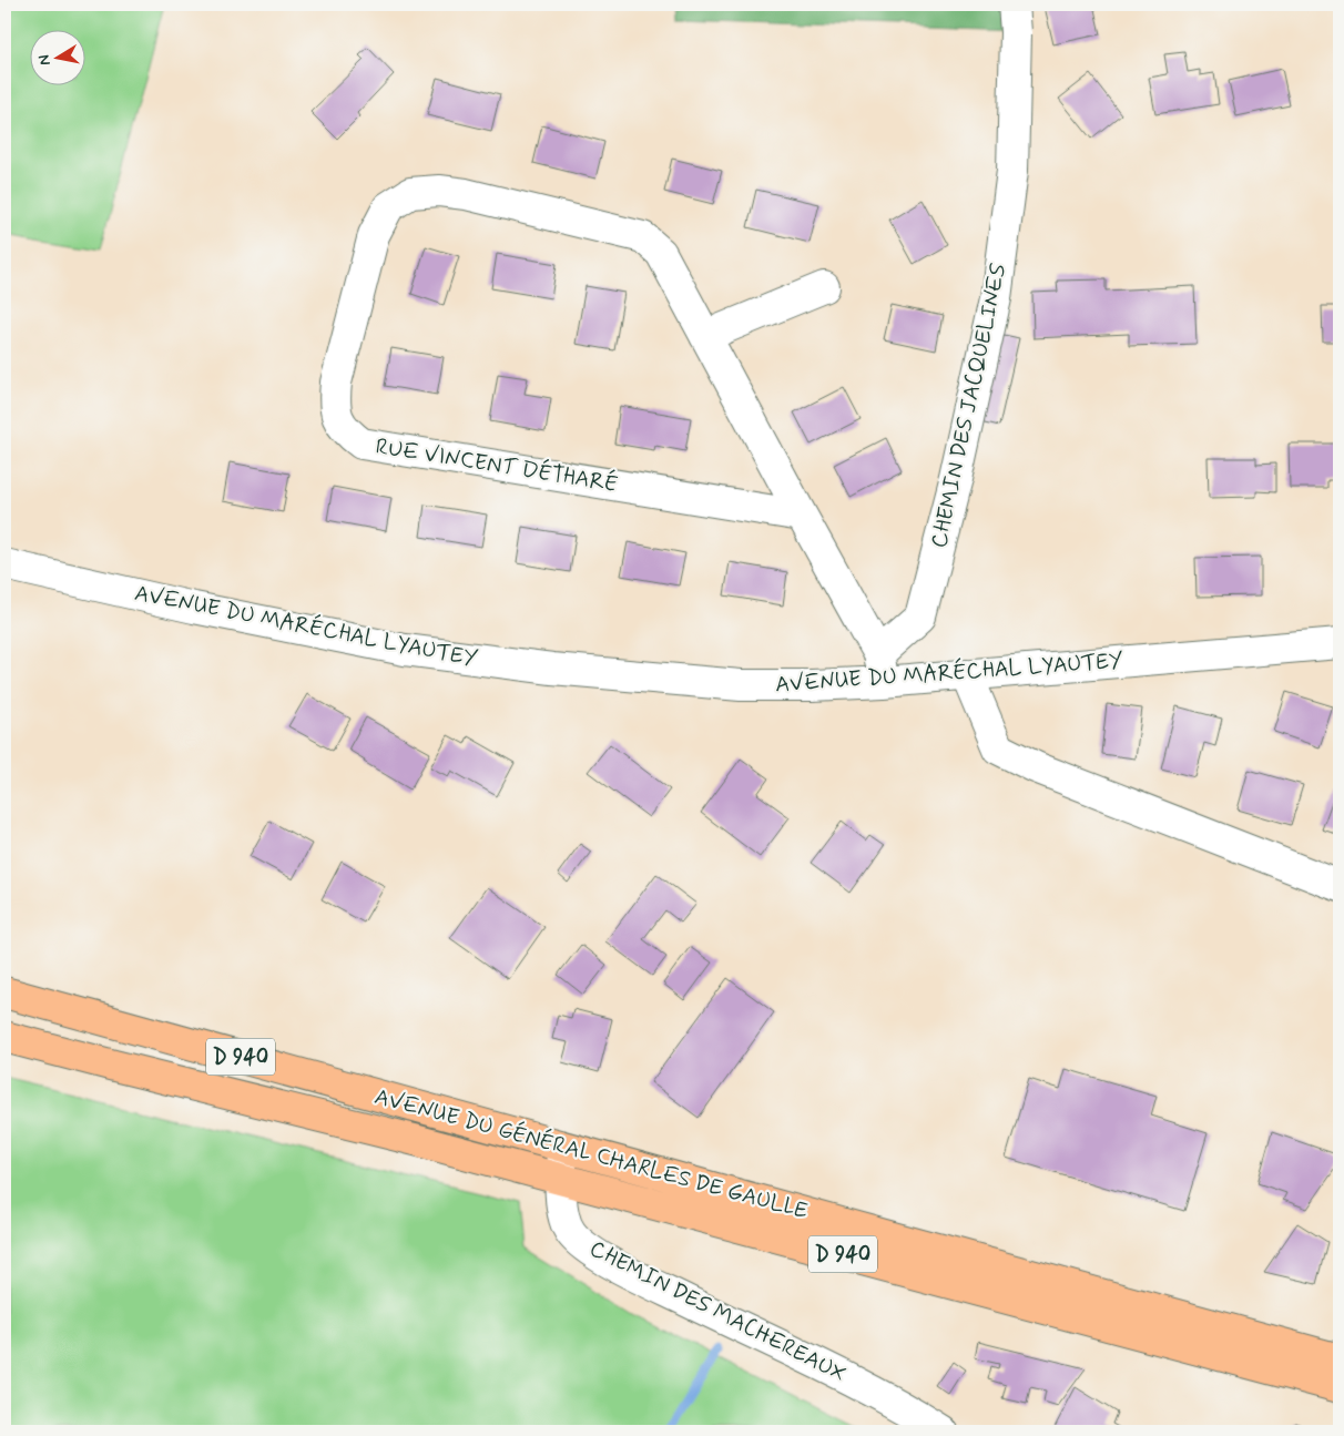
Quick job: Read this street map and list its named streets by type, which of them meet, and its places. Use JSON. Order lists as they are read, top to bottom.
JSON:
{
  "streets": {
    "main road": ["D 940", "AVENUE DU GÉNÉRAL CHARLES DE GAULLE"],
    "street": [
      "CHEMIN DES JACQUELINES",
      "RUE VINCENT DÉTHARÉ",
      "AVENUE DU MARÉCHAL LYAUTEY",
      "CHEMIN DES MACHEREAUX"
    ]
  },
  "crossings": [
    ["CHEMIN DES JACQUELINES", "RUE VINCENT DÉTHARÉ"],
    ["CHEMIN DES JACQUELINES", "AVENUE DU MARÉCHAL LYAUTEY"],
    ["RUE VINCENT DÉTHARÉ", "AVENUE DU MARÉCHAL LYAUTEY"],
    ["AVENUE DU GÉNÉRAL CHARLES DE GAULLE", "CHEMIN DES MACHEREAUX"]
  ],
  "north": "left"
}
